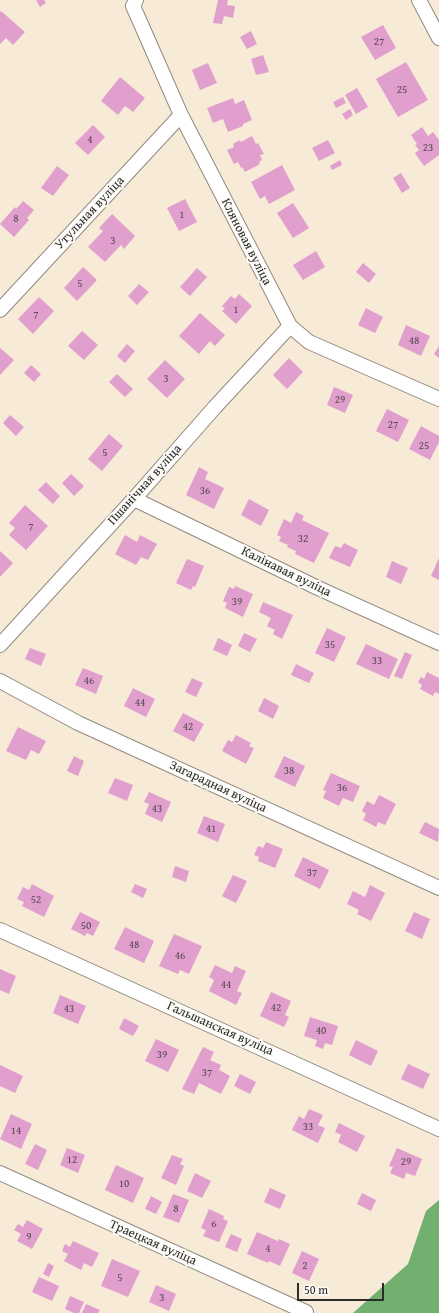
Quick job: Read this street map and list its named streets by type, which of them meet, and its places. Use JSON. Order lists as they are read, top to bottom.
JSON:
{
  "streets": {
    "street": [
      "Утульная вуліца",
      "Кляновая вуліца",
      "Пшанічная вуліца",
      "Калінавая вуліца",
      "Загарадная вуліца",
      "Гальшанская вуліца",
      "Траецкая вуліца"
    ]
  },
  "crossings": [
    ["Утульная вуліца", "Кляновая вуліца"],
    ["Кляновая вуліца", "Пшанічная вуліца"],
    ["Пшанічная вуліца", "Калінавая вуліца"]
  ],
  "house_numbers": [
    "27",
    "25",
    "4",
    "23",
    "1",
    "8",
    "3",
    "5",
    "1",
    "7",
    "48",
    "3",
    "29",
    "27",
    "25",
    "5",
    "36",
    "7",
    "32",
    "39",
    "35",
    "33",
    "46",
    "44",
    "42",
    "38",
    "36",
    "43",
    "41",
    "37",
    "52",
    "50",
    "48",
    "46",
    "44",
    "42",
    "43",
    "40",
    "39",
    "37",
    "33",
    "14",
    "12",
    "29",
    "10",
    "8",
    "6",
    "9",
    "4",
    "2",
    "5",
    "3"
  ],
  "scale_bar": "50 m"
}
